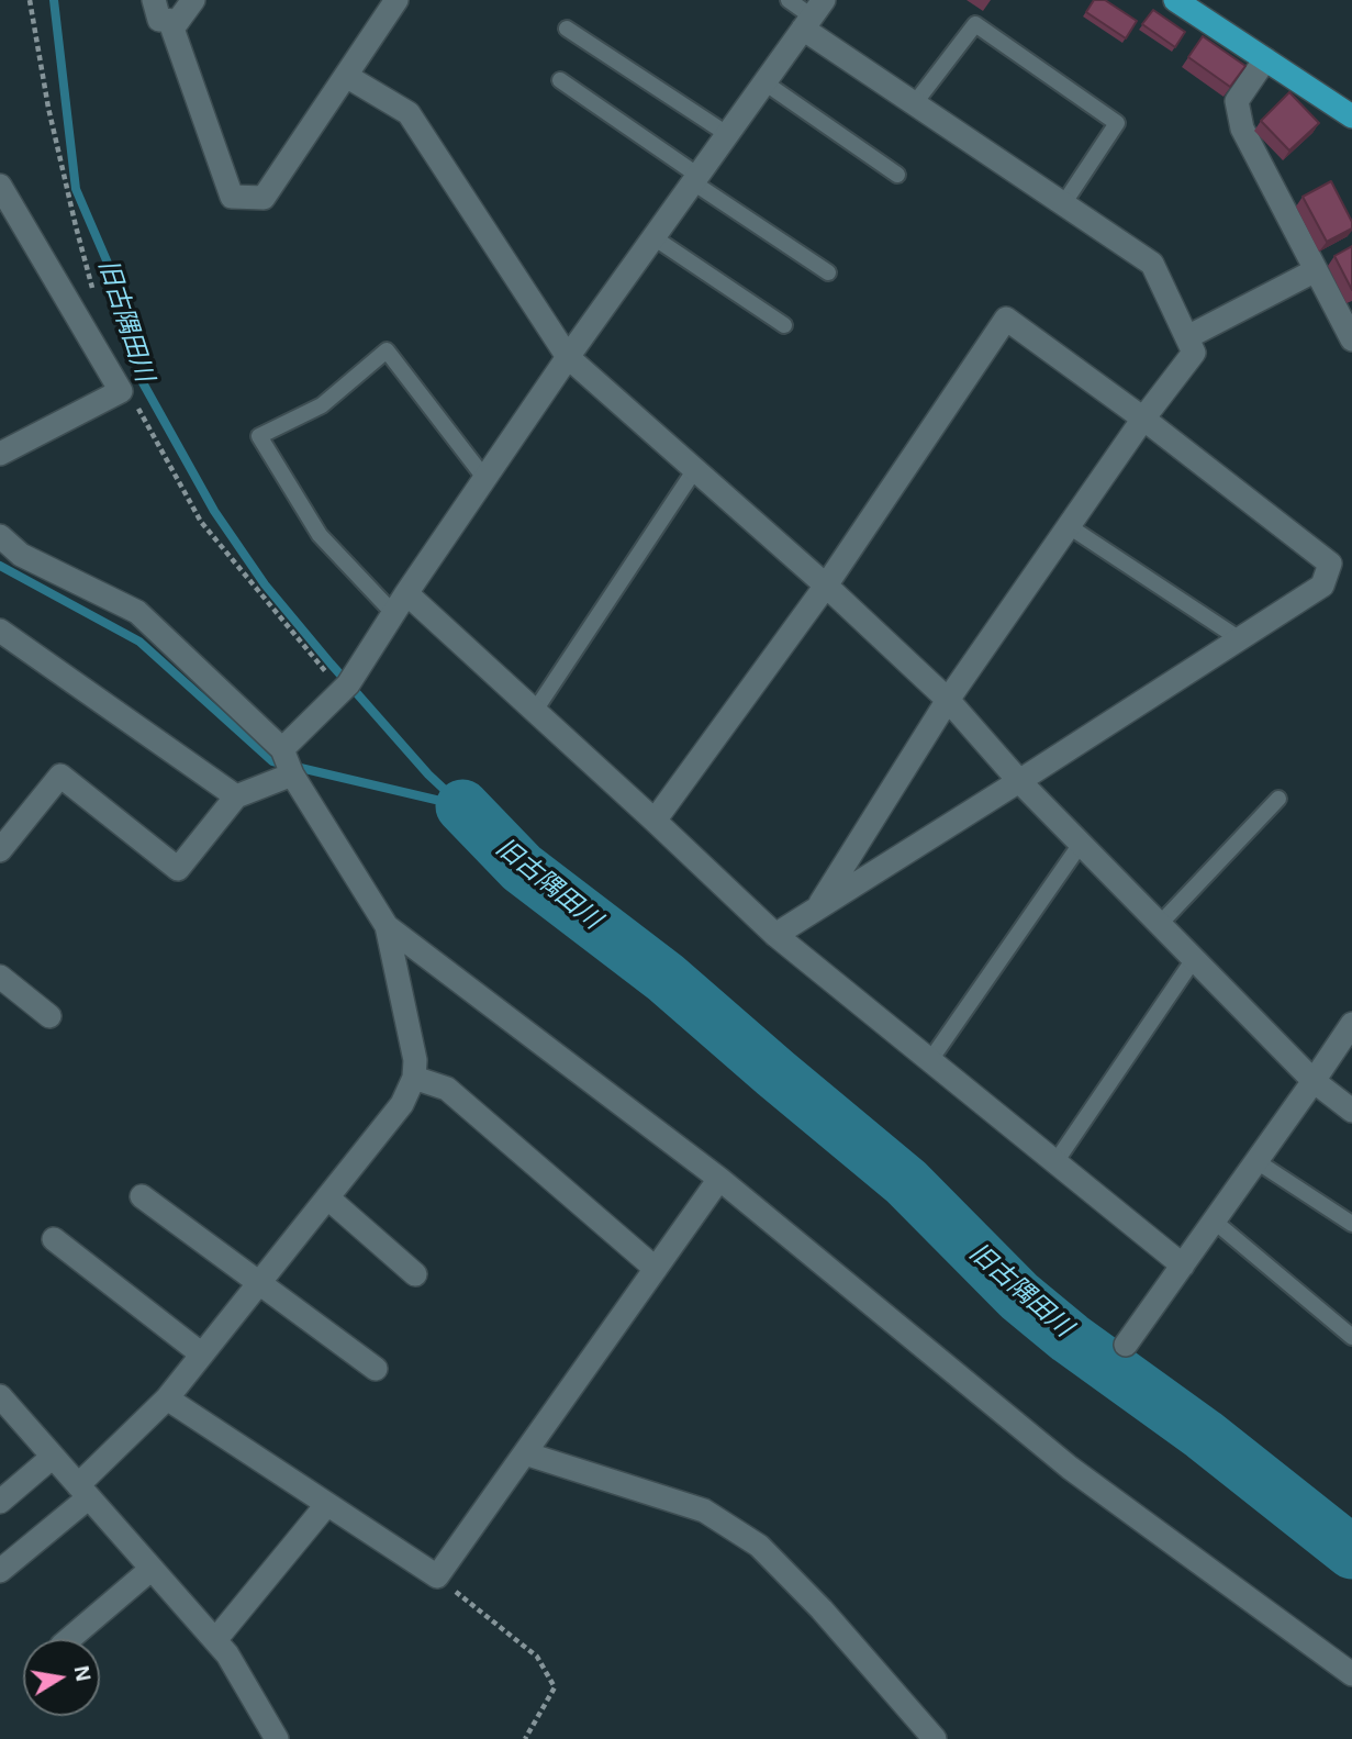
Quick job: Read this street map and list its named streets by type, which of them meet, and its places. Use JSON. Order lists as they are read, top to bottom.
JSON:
{
  "water": ["旧古隅田川"],
  "north": "right"
}
